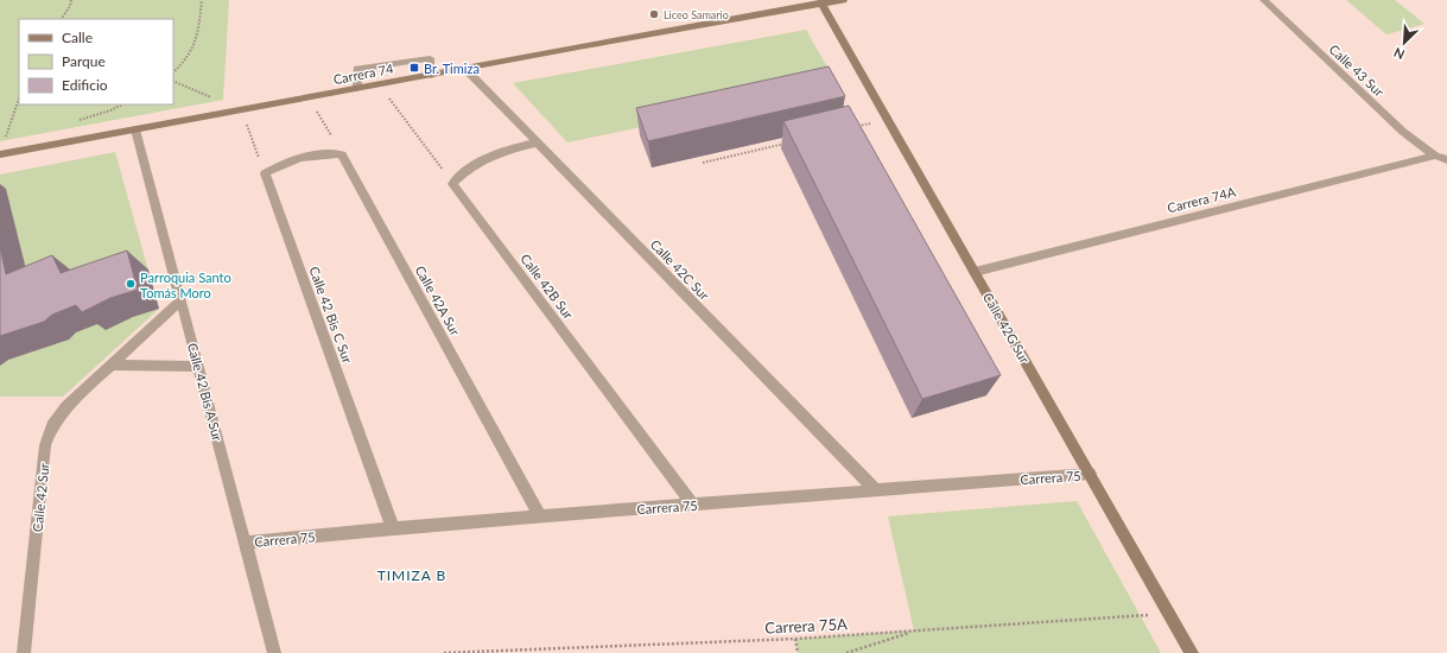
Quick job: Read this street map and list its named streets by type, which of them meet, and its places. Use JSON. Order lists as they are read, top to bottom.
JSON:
{
  "streets": {
    "street": [
      "Calle 43 Sur",
      "Carrera 74",
      "Carrera 74A",
      "Calle 42C Sur",
      "Calle 42B Sur",
      "Calle 42A Sur",
      "Calle 42 Bis C Sur",
      "Calle 42G Sur",
      "Calle 42 Bis A Sur",
      "Carrera 75",
      "Calle 42 Sur"
    ],
    "path": ["Carrera 75A"]
  },
  "crossings": [
    ["Calle 43 Sur", "Carrera 74A"],
    ["Carrera 74", "Calle 42C Sur"],
    ["Carrera 74", "Calle 42G Sur"],
    ["Carrera 74", "Calle 42 Bis A Sur"],
    ["Carrera 74A", "Calle 42G Sur"],
    ["Calle 42C Sur", "Carrera 75"],
    ["Calle 42B Sur", "Carrera 75"],
    ["Calle 42A Sur", "Carrera 75"],
    ["Calle 42 Bis C Sur", "Carrera 75"],
    ["Calle 42G Sur", "Carrera 75"],
    ["Calle 42G Sur", "Carrera 75A"],
    ["Calle 42 Bis A Sur", "Carrera 75"],
    ["Calle 42 Bis A Sur", "Calle 42 Sur"]
  ],
  "districts": ["TIMIZA B"],
  "places": {
    "other": ["Liceo Samario", "Parroquia Santo Tomás Moro"],
    "transit": ["Br. Timiza"]
  },
  "legend": ["Calle", "Parque", "Edificio"],
  "north": "bottom left"
}
